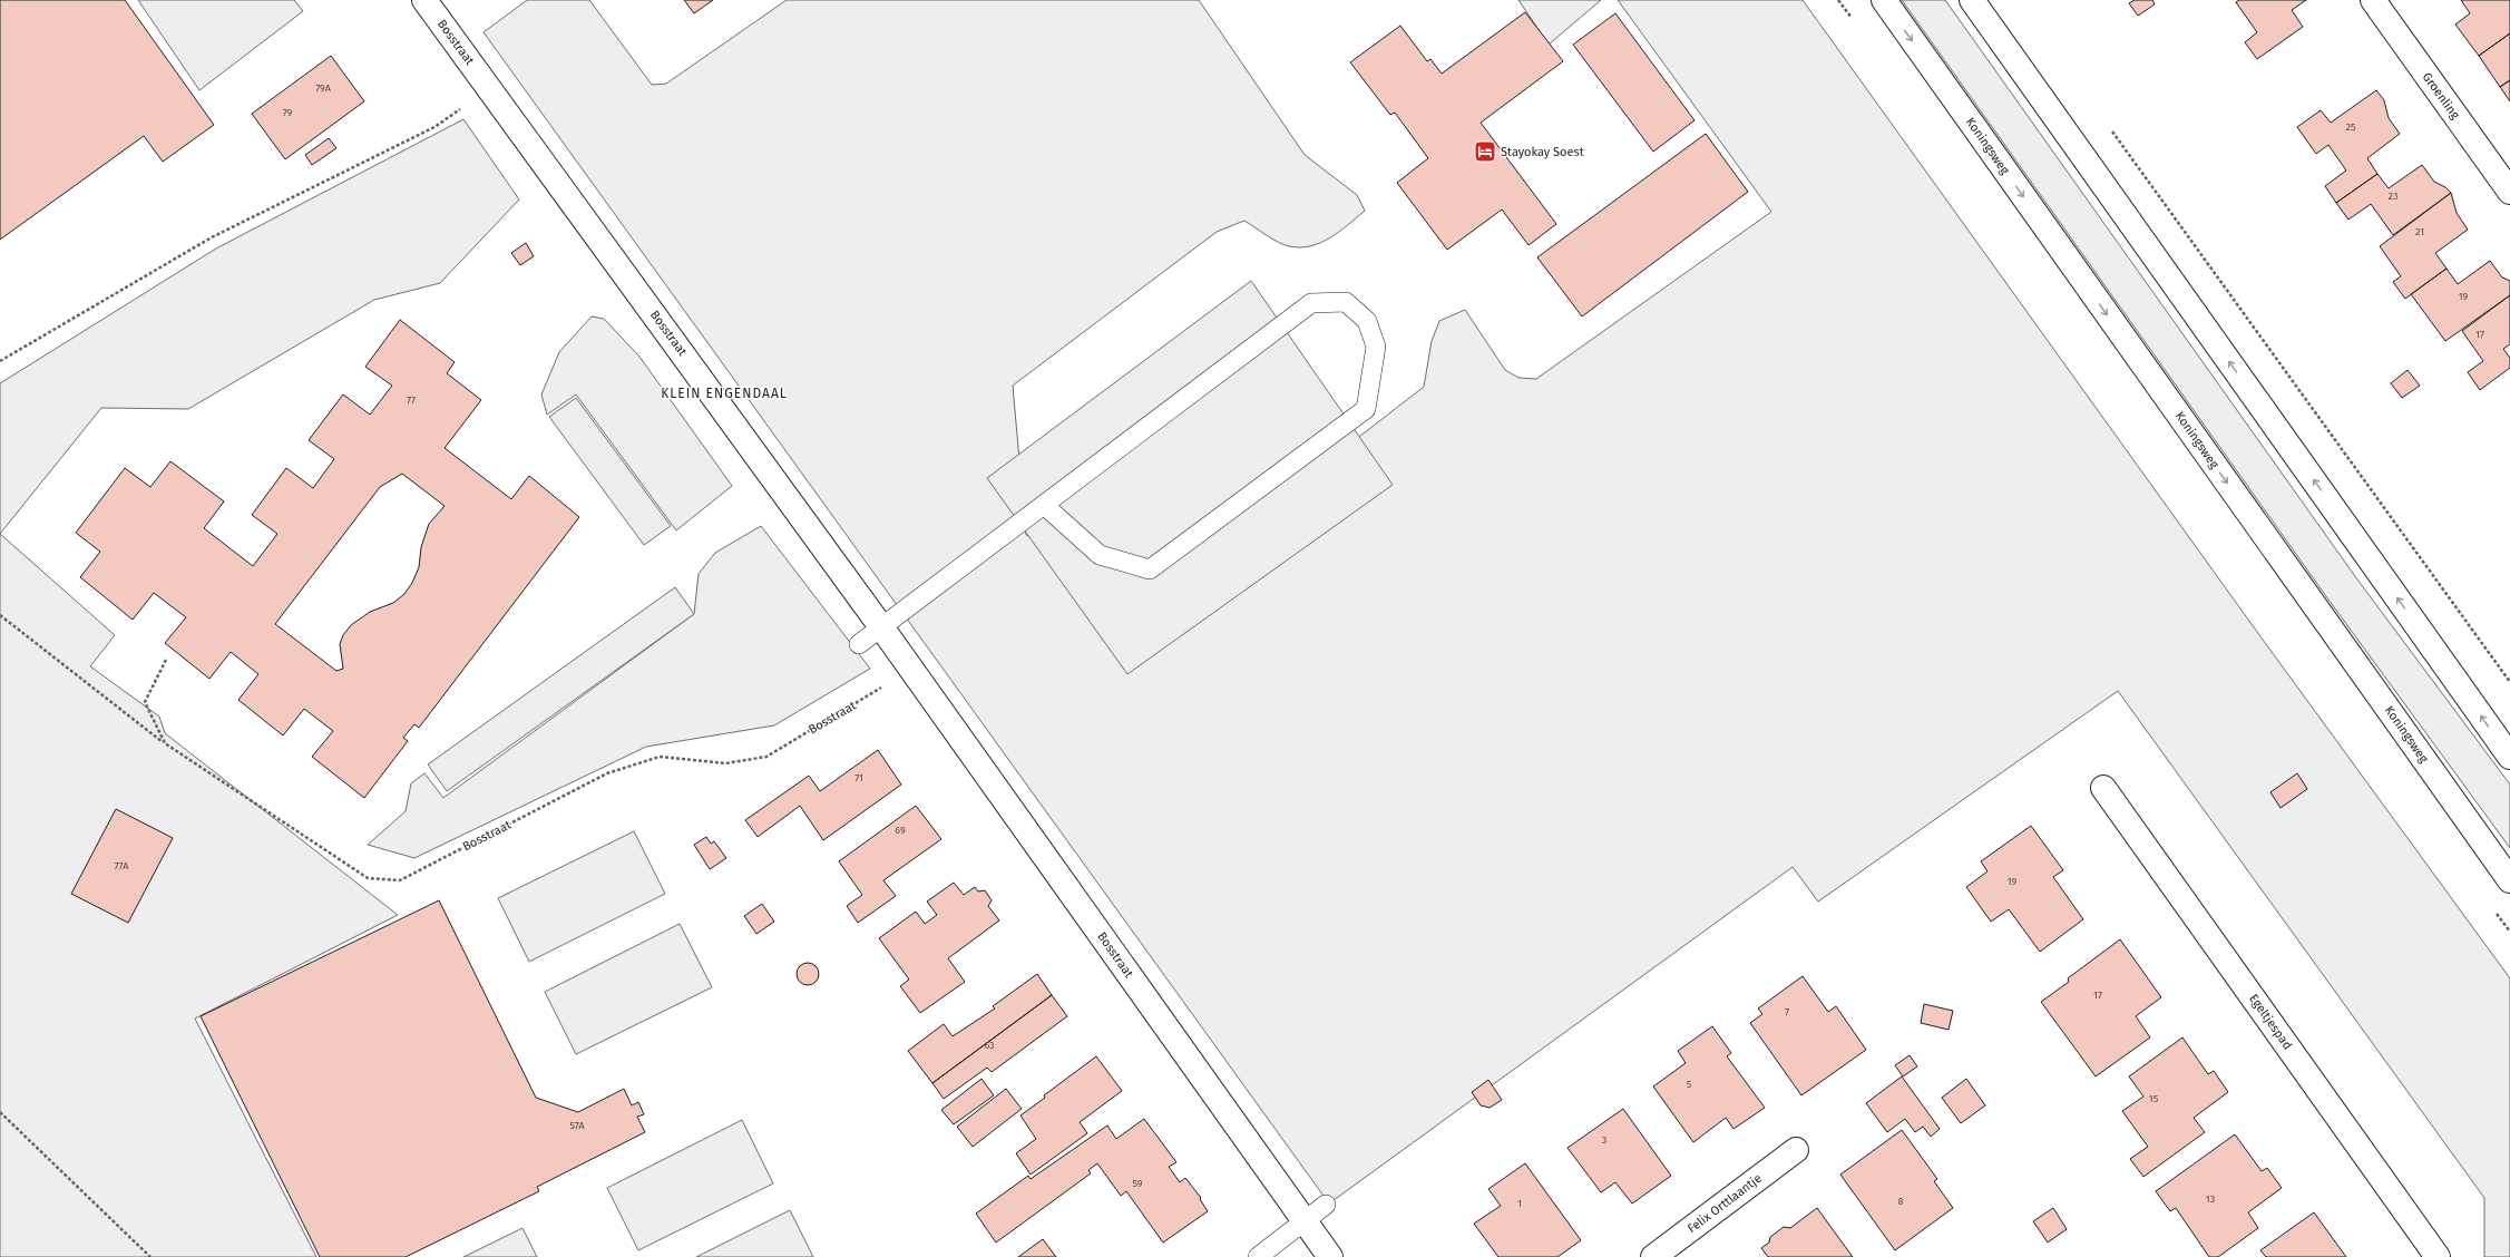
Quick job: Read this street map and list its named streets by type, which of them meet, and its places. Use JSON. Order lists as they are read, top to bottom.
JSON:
{
  "streets": {
    "street": [
      "Bosstraat",
      "Groenling",
      "Koningsweg",
      "Egeltjespad",
      "Felix Orttlaantje"
    ]
  },
  "districts": ["KLEIN ENGENDAAL"],
  "places": {
    "hotel": ["Stayokay Soest"]
  },
  "house_numbers": [
    "79A",
    "79",
    "25",
    "23",
    "21",
    "19",
    "17",
    "77",
    "71",
    "69",
    "77A",
    "19",
    "17",
    "7",
    "63",
    "5",
    "15",
    "57A",
    "3",
    "59",
    "13",
    "8",
    "1"
  ]
}
